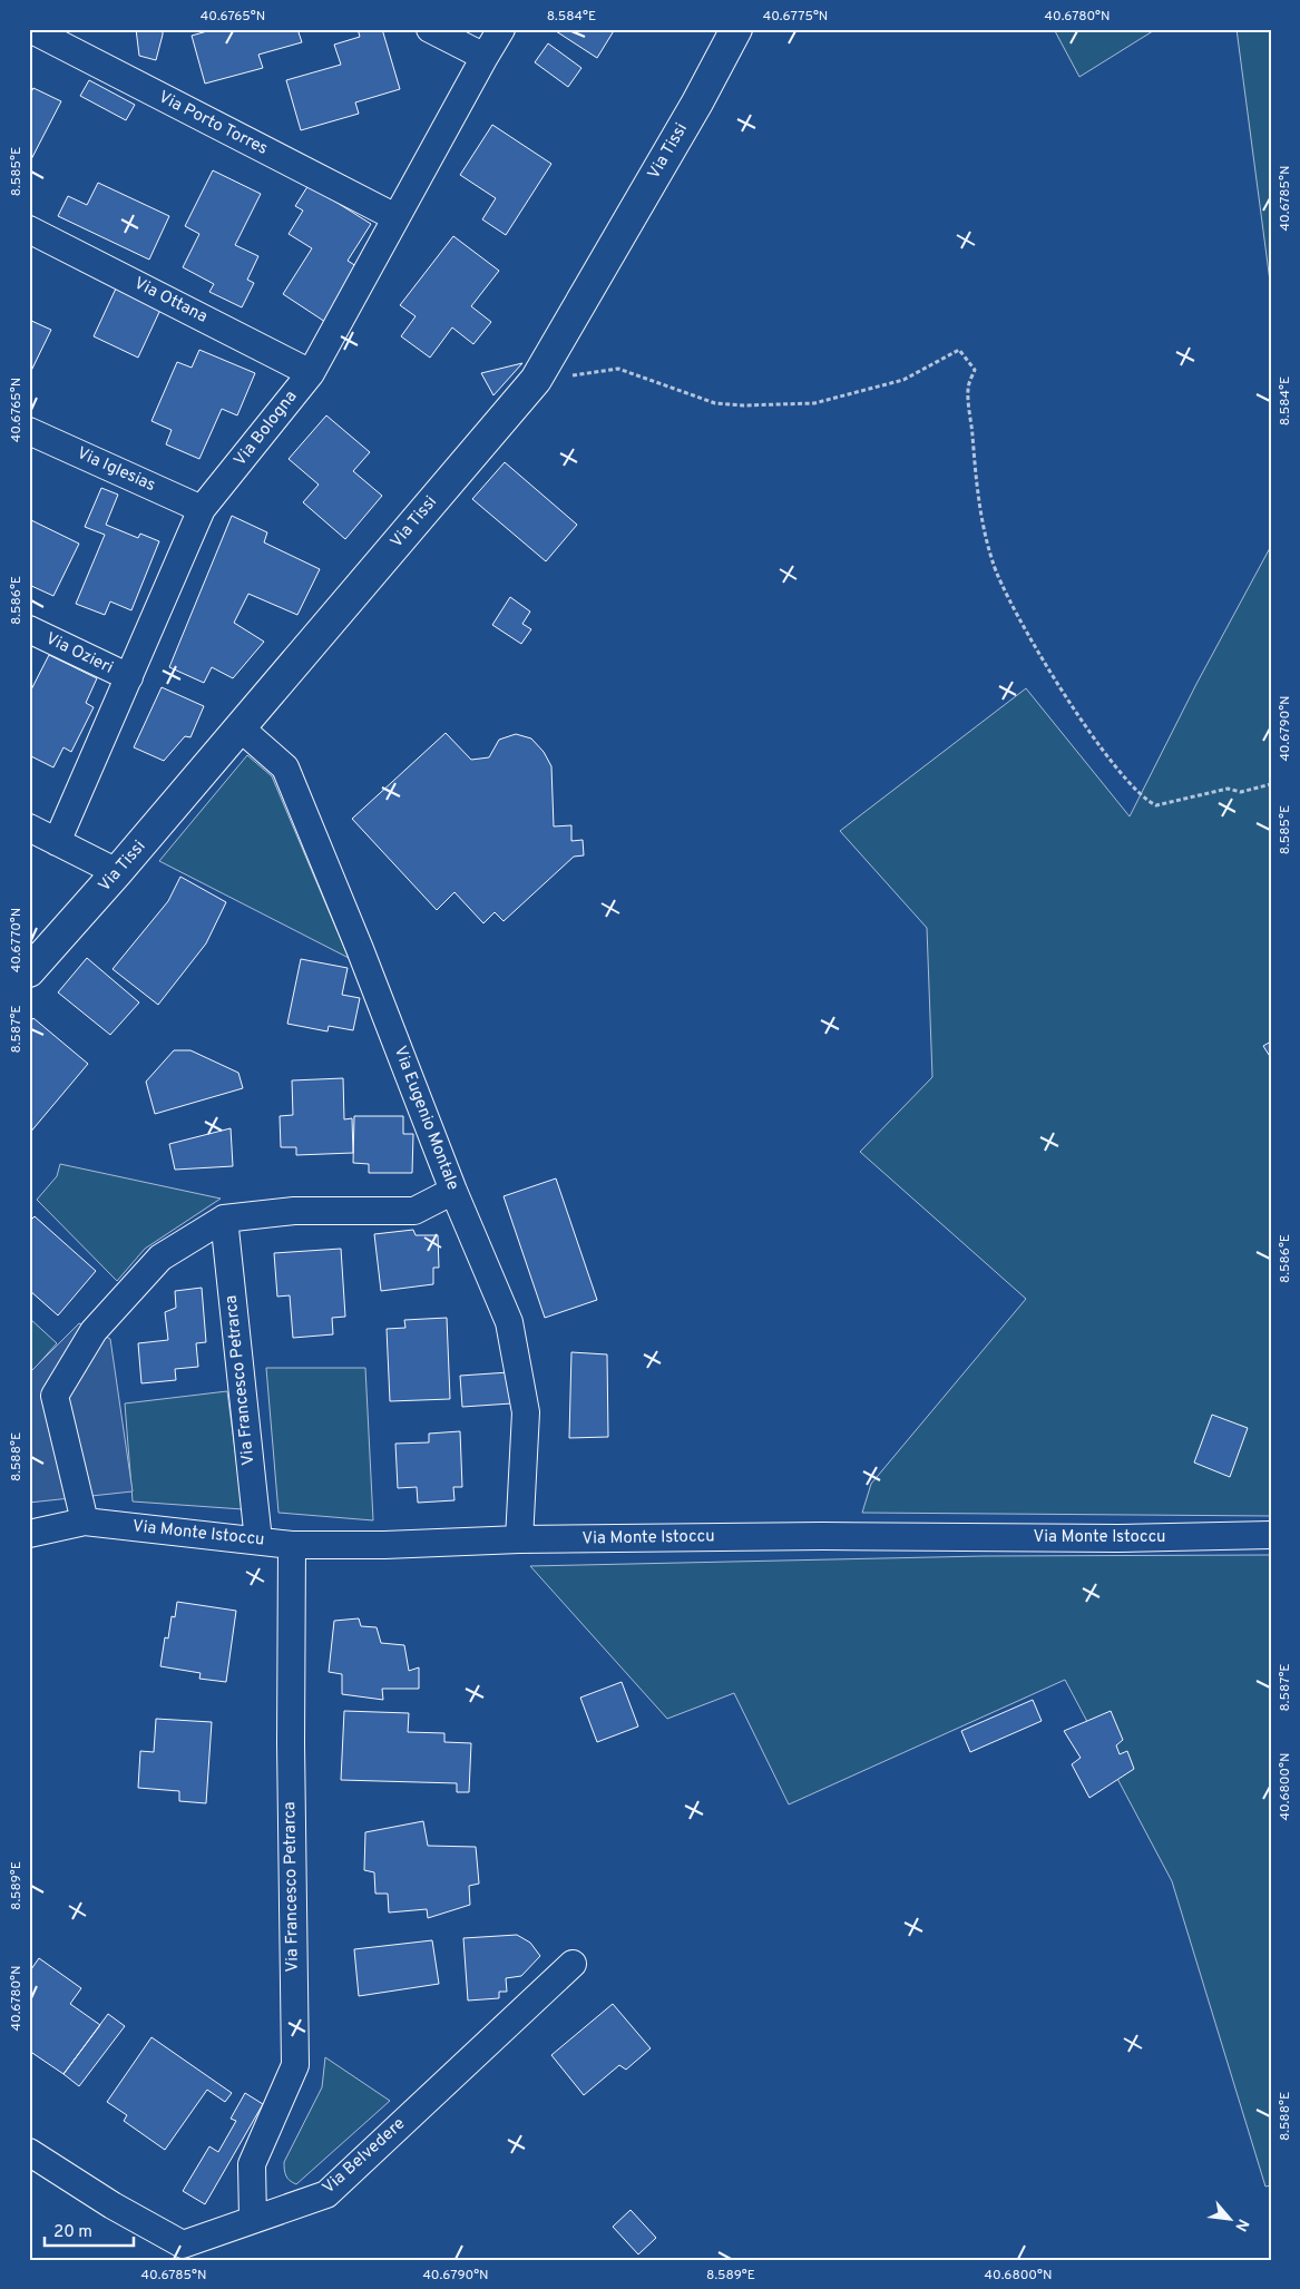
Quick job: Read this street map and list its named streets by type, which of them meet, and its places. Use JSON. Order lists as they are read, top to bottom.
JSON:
{
  "streets": {
    "main road": ["Via Tissi"],
    "street": [
      "Via Porto Torres",
      "Via Ottana",
      "Via Bologna",
      "Via Iglesias",
      "Via Ozieri",
      "Via Eugenio Montale",
      "Via Francesco Petrarca",
      "Via Monte Istoccu",
      "Via Belvedere"
    ]
  },
  "crossings": [
    ["Via Porto Torres", "Via Bologna"],
    ["Via Tissi", "Via Eugenio Montale"],
    ["Via Ottana", "Via Bologna"],
    ["Via Bologna", "Via Iglesias"],
    ["Via Bologna", "Via Ozieri"],
    ["Via Eugenio Montale", "Via Monte Istoccu"],
    ["Via Francesco Petrarca", "Via Monte Istoccu"],
    ["Via Francesco Petrarca", "Via Belvedere"]
  ],
  "scale_bar": "20 m",
  "north": "bottom right",
  "coordinates": [
    "40.6765°N",
    "8.584°E",
    "40.6775°N",
    "40.6780°N",
    "8.585°E",
    "40.6785°N",
    "8.586°E",
    "40.6790°N",
    "40.6770°N",
    "8.587°E",
    "8.588°E",
    "40.6800°N",
    "8.589°E"
  ]
}
